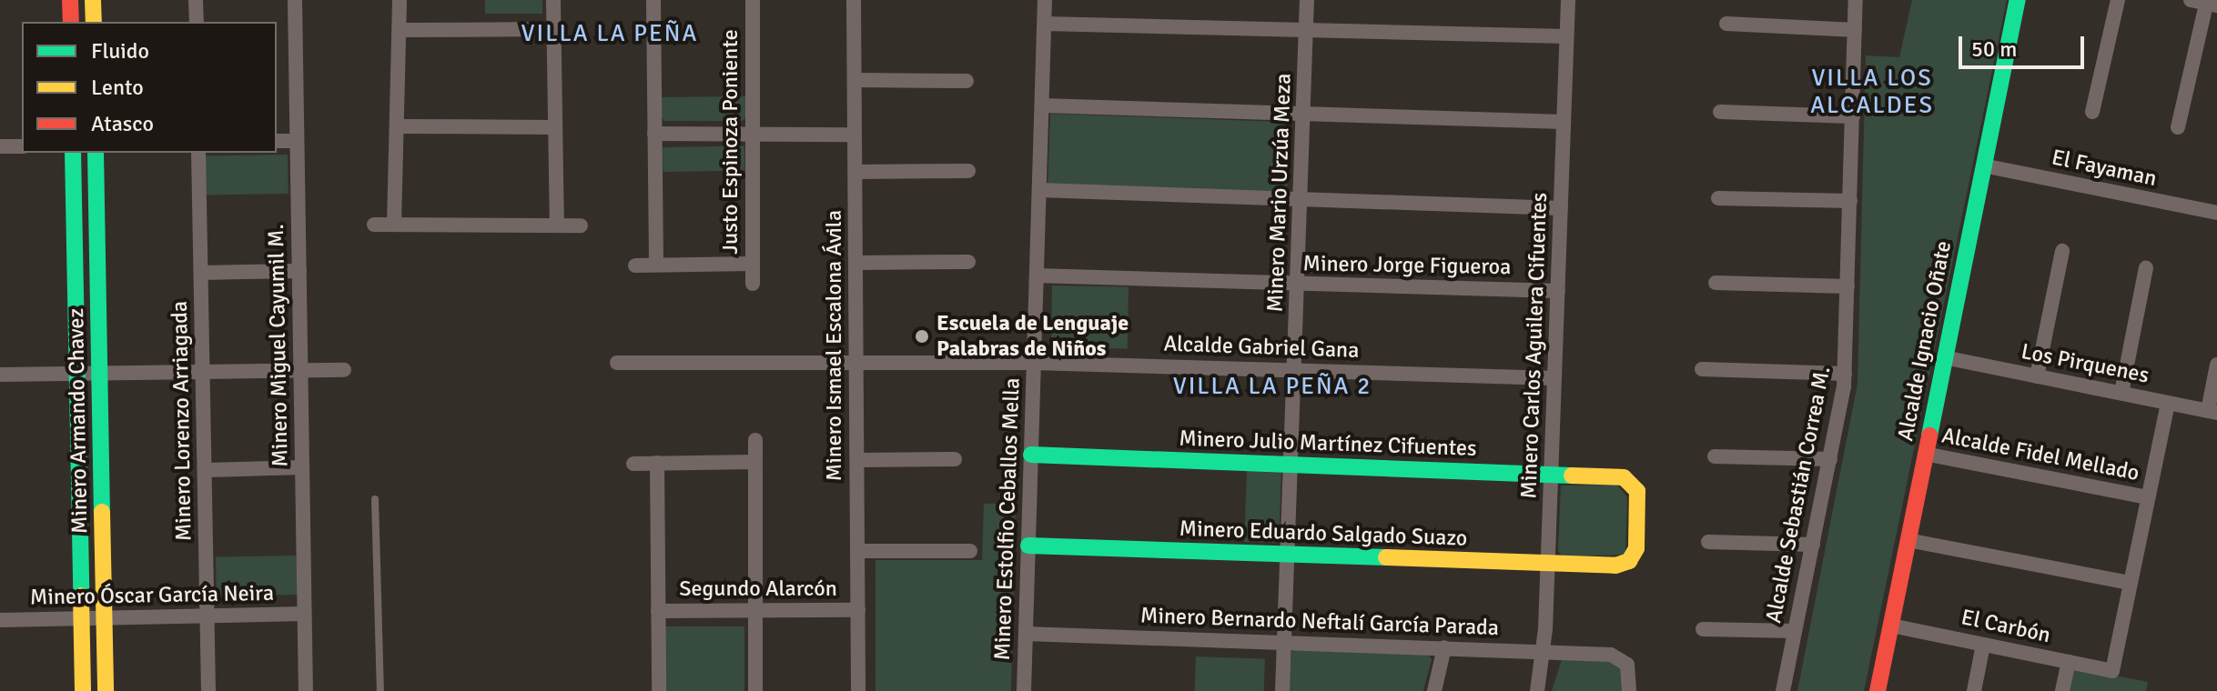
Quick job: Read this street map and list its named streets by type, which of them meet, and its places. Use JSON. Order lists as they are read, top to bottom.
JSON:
{
  "streets": {
    "street": [
      "Justo Espinoza Poniente",
      "El Fayaman",
      "Minero Mario Urzúa Meza",
      "Minero Jorge Figueroa",
      "Alcalde Ignacio Oñate",
      "Minero Miguel Cayumil M.",
      "Minero Ismael Escalona Ávila",
      "Minero Carlos Aguilera Cifuentes",
      "Alcalde Gabriel Gana",
      "Los Pirquenes",
      "Minero Armando Chavez",
      "Minero Lorenzo Arriagada",
      "Minero Julio Martínez Cifuentes",
      "Alcalde Fidel Mellado",
      "Alcalde Sebastián Correa M.",
      "Minero Estolfio Ceballos Mella",
      "Minero Eduardo Salgado Suazo",
      "Segundo Alarcón",
      "Minero Óscar García Neira",
      "Minero Bernardo Neftalí García Parada",
      "El Carbón"
    ]
  },
  "crossings": [
    ["El Fayaman", "Alcalde Ignacio Oñate"],
    ["Minero Mario Urzúa Meza", "Minero Jorge Figueroa"],
    ["Minero Mario Urzúa Meza", "Alcalde Gabriel Gana"],
    ["Minero Mario Urzúa Meza", "Minero Julio Martínez Cifuentes"],
    ["Minero Mario Urzúa Meza", "Minero Eduardo Salgado Suazo"],
    ["Minero Mario Urzúa Meza", "Minero Bernardo Neftalí García Parada"],
    ["Minero Jorge Figueroa", "Minero Carlos Aguilera Cifuentes"],
    ["Minero Jorge Figueroa", "Minero Estolfio Ceballos Mella"],
    ["Alcalde Ignacio Oñate", "Los Pirquenes"],
    ["Alcalde Ignacio Oñate", "Alcalde Fidel Mellado"],
    ["Alcalde Ignacio Oñate", "El Carbón"],
    ["Minero Miguel Cayumil M.", "Minero Óscar García Neira"],
    ["Minero Ismael Escalona Ávila", "Alcalde Gabriel Gana"],
    ["Minero Ismael Escalona Ávila", "Segundo Alarcón"],
    ["Minero Carlos Aguilera Cifuentes", "Alcalde Gabriel Gana"],
    ["Minero Carlos Aguilera Cifuentes", "Minero Julio Martínez Cifuentes"],
    ["Minero Carlos Aguilera Cifuentes", "Minero Eduardo Salgado Suazo"],
    ["Minero Carlos Aguilera Cifuentes", "Minero Bernardo Neftalí García Parada"],
    ["Alcalde Gabriel Gana", "Minero Estolfio Ceballos Mella"],
    ["Minero Armando Chavez", "Minero Óscar García Neira"],
    ["Minero Lorenzo Arriagada", "Minero Óscar García Neira"],
    ["Minero Julio Martínez Cifuentes", "Minero Estolfio Ceballos Mella"],
    ["Minero Julio Martínez Cifuentes", "Minero Eduardo Salgado Suazo"],
    ["Minero Estolfio Ceballos Mella", "Minero Eduardo Salgado Suazo"],
    ["Minero Estolfio Ceballos Mella", "Minero Bernardo Neftalí García Parada"]
  ],
  "districts": ["VILLA LA PEÑA", "VILLA LOS ALCALDES", "VILLA LA PEÑA 2"],
  "places": ["Escuela de Lenguaje Palabras de Niños"],
  "legend": ["Fluido", "Lento", "Atasco"],
  "scale_bar": "50 m"
}
